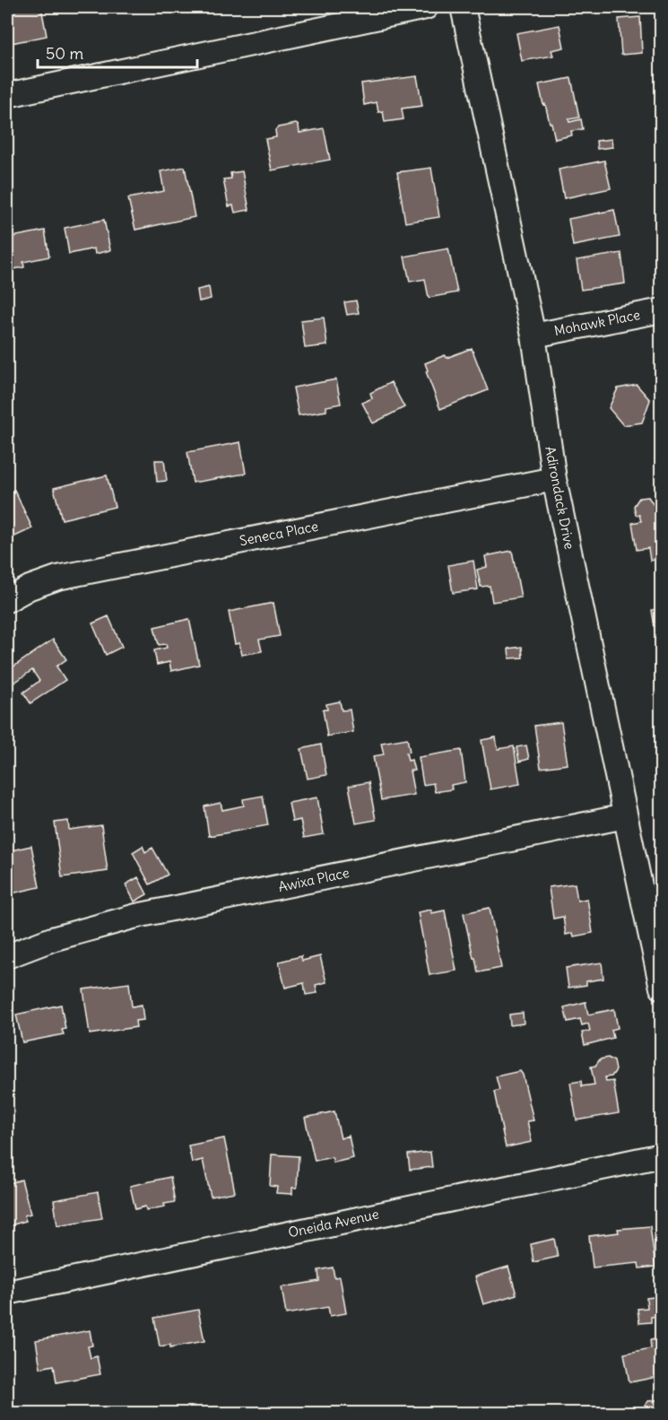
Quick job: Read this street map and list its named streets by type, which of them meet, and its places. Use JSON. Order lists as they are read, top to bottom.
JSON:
{
  "streets": {
    "street": [
      "Mohawk Place",
      "Adirondack Drive",
      "Seneca Place",
      "Awixa Place",
      "Oneida Avenue"
    ]
  },
  "crossings": [
    ["Mohawk Place", "Adirondack Drive"],
    ["Adirondack Drive", "Seneca Place"],
    ["Adirondack Drive", "Awixa Place"]
  ],
  "scale_bar": "50 m"
}
